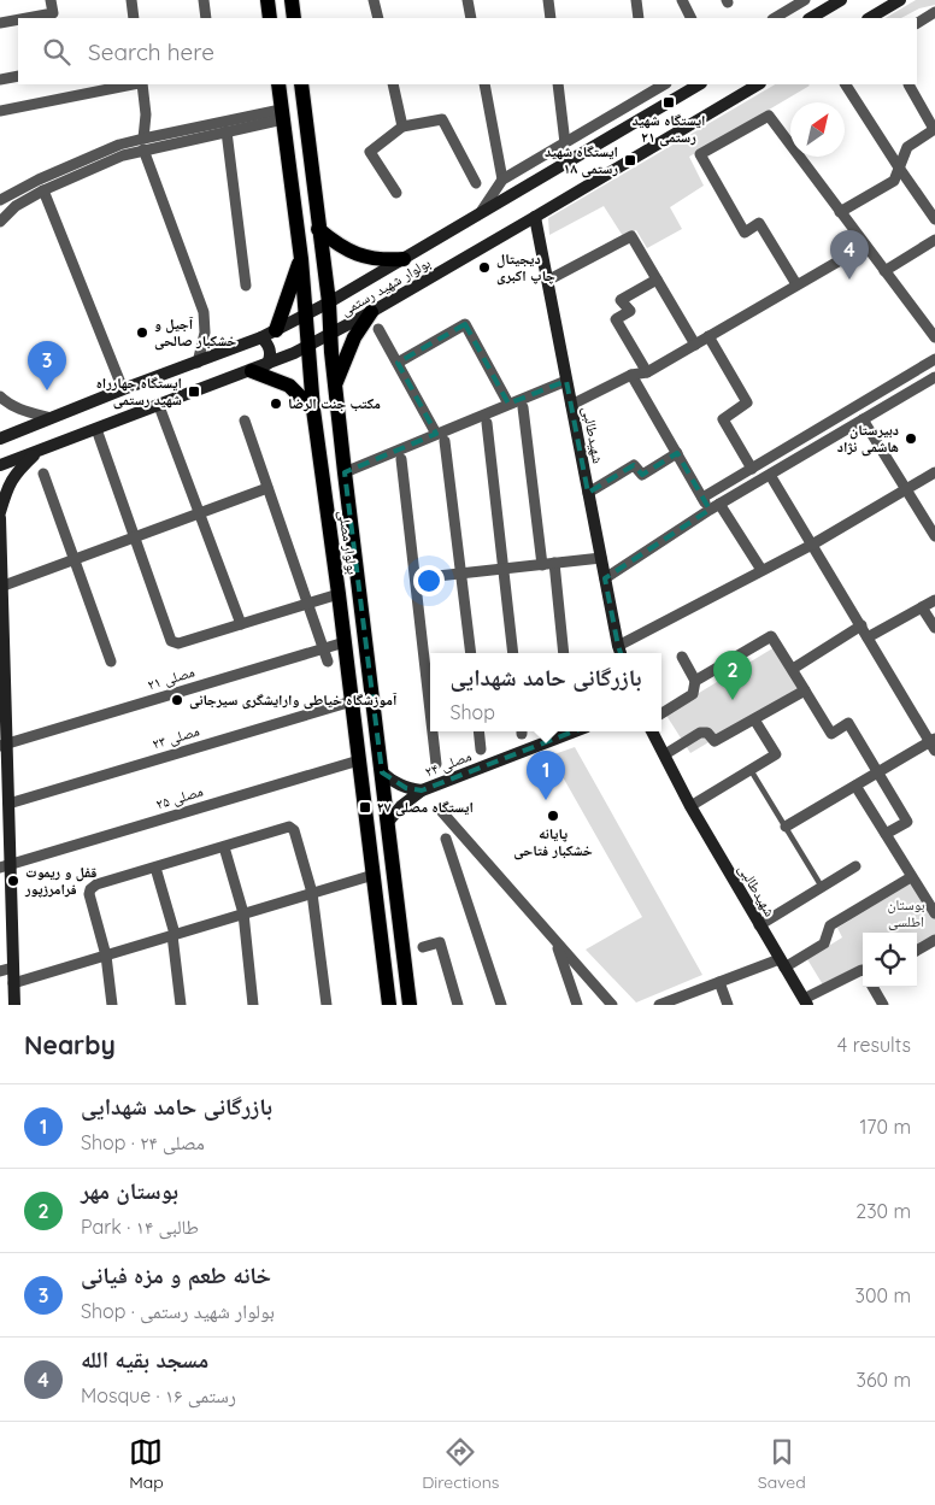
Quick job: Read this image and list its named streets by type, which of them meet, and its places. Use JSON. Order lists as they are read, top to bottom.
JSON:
{
  "streets": {
    "main road": [
      "بولوار شهید رستمی",
      "شهیدطالبی",
      "بولوار مصلی",
      "مصلی ۲۴"
    ],
    "street": ["مصلی ۲۱", "مصلی ۲۳", "مصلی ۲۵"]
  },
  "crossings": [
    ["بولوار شهید رستمی", "شهیدطالبی"],
    ["بولوار شهید رستمی", "بولوار مصلی"],
    ["بولوار مصلی", "مصلی ۲۱"],
    ["بولوار مصلی", "مصلی ۲۳"],
    ["بولوار مصلی", "مصلی ۲۴"],
    ["بولوار مصلی", "مصلی ۲۵"]
  ],
  "parks": ["بوستان اطلسی"],
  "places": {
    "transit": [
      "ایستگاه شهید رستمی ۲۱",
      "ایستگاه شهید رستمی ۱۸",
      "ایستگاه چهارراه شهید رستمی",
      "ایستگاه مصلی ۲۷"
    ],
    "other": [
      "دیجیتال چاپ اکبری",
      "آجیل و خشکبار صالحی",
      "مكتب جنت الرضا",
      "دبیرستان هاشمی نژاد",
      "آموزشگاه خیاطی وارایشگری سیرجانی",
      "پایانه خشکبار فتاحی",
      "قفل و ریموت فرامرزپور"
    ]
  },
  "north": "top right",
  "page": {
    "search": "Search here",
    "pins": [
      "4",
      "3",
      "2",
      "1"
    ],
    "popup": ["بازرگانی حامد شهدایی", "Shop"],
    "heading": ["Nearby", "4 results"],
    "list": [
      {
        "mark": "1",
        "name": "بازرگانی حامد شهدایی",
        "note": "Shop · مصلی ۲۴",
        "value": "170 m"
      },
      {
        "mark": "2",
        "name": "بوستان مهر",
        "note": "Park · طالبی ۱۴",
        "value": "230 m"
      },
      {
        "mark": "3",
        "name": "خانه طعم و مزه فیانی",
        "note": "Shop · بولوار شهید رستمی",
        "value": "300 m"
      },
      {
        "mark": "4",
        "name": "مسجد بقیه الله",
        "note": "Mosque · رستمی ۱۶",
        "value": "360 m"
      }
    ],
    "nav": ["Map", "Directions", "Saved"]
  }
}
